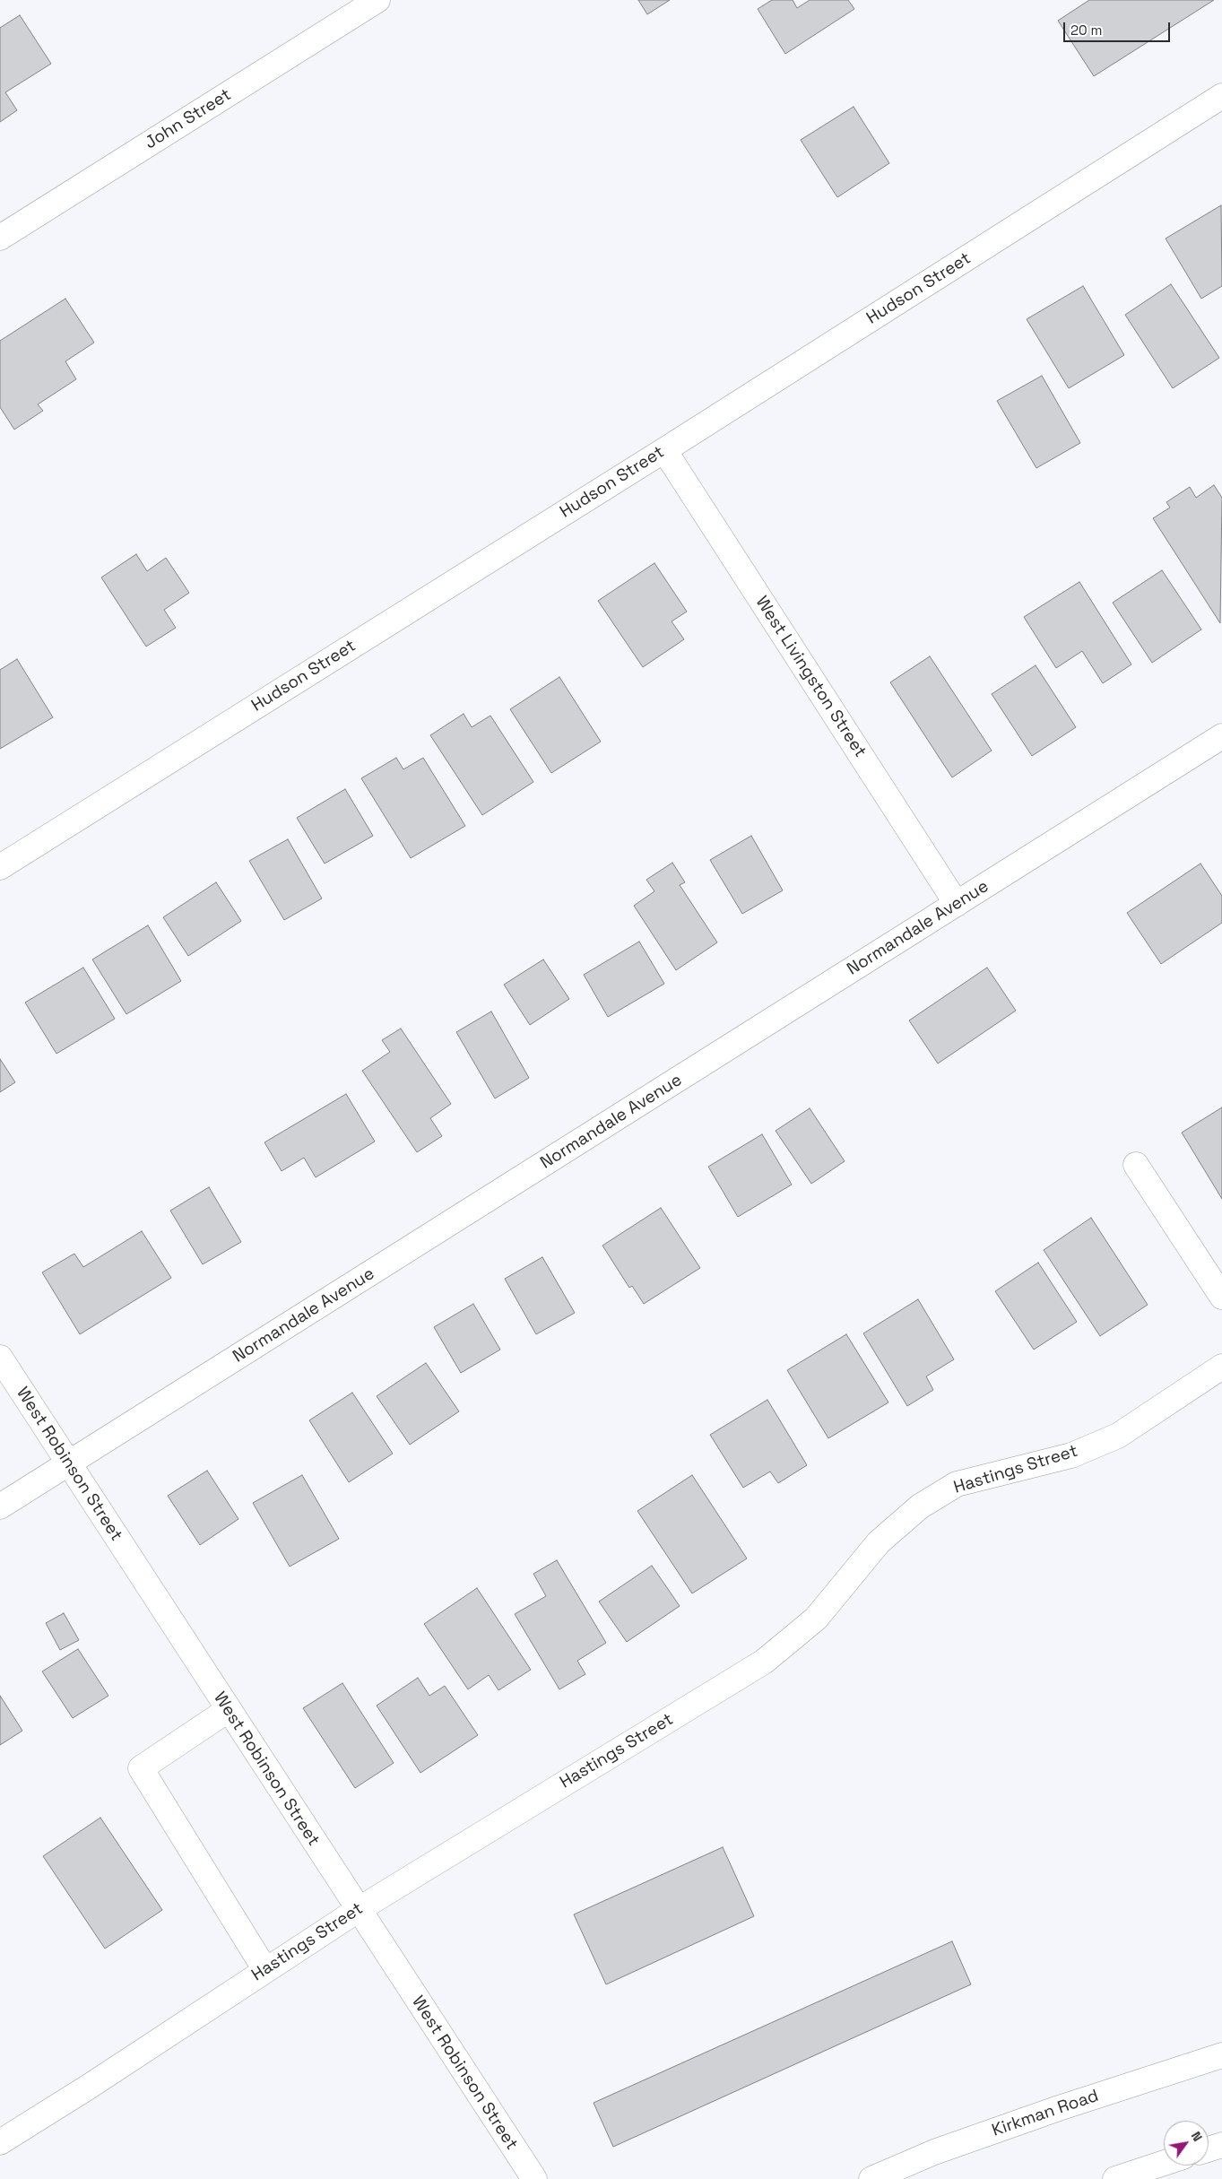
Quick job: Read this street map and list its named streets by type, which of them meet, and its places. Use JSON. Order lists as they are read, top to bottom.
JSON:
{
  "streets": {
    "street": [
      "John Street",
      "Hudson Street",
      "West Livingston Street",
      "Normandale Avenue",
      "West Robinson Street",
      "Hastings Street",
      "Kirkman Road"
    ]
  },
  "crossings": [
    ["Hudson Street", "West Livingston Street"],
    ["West Livingston Street", "Normandale Avenue"],
    ["Normandale Avenue", "West Robinson Street"],
    ["West Robinson Street", "Hastings Street"]
  ],
  "scale_bar": "20 m",
  "north": "top right"
}
